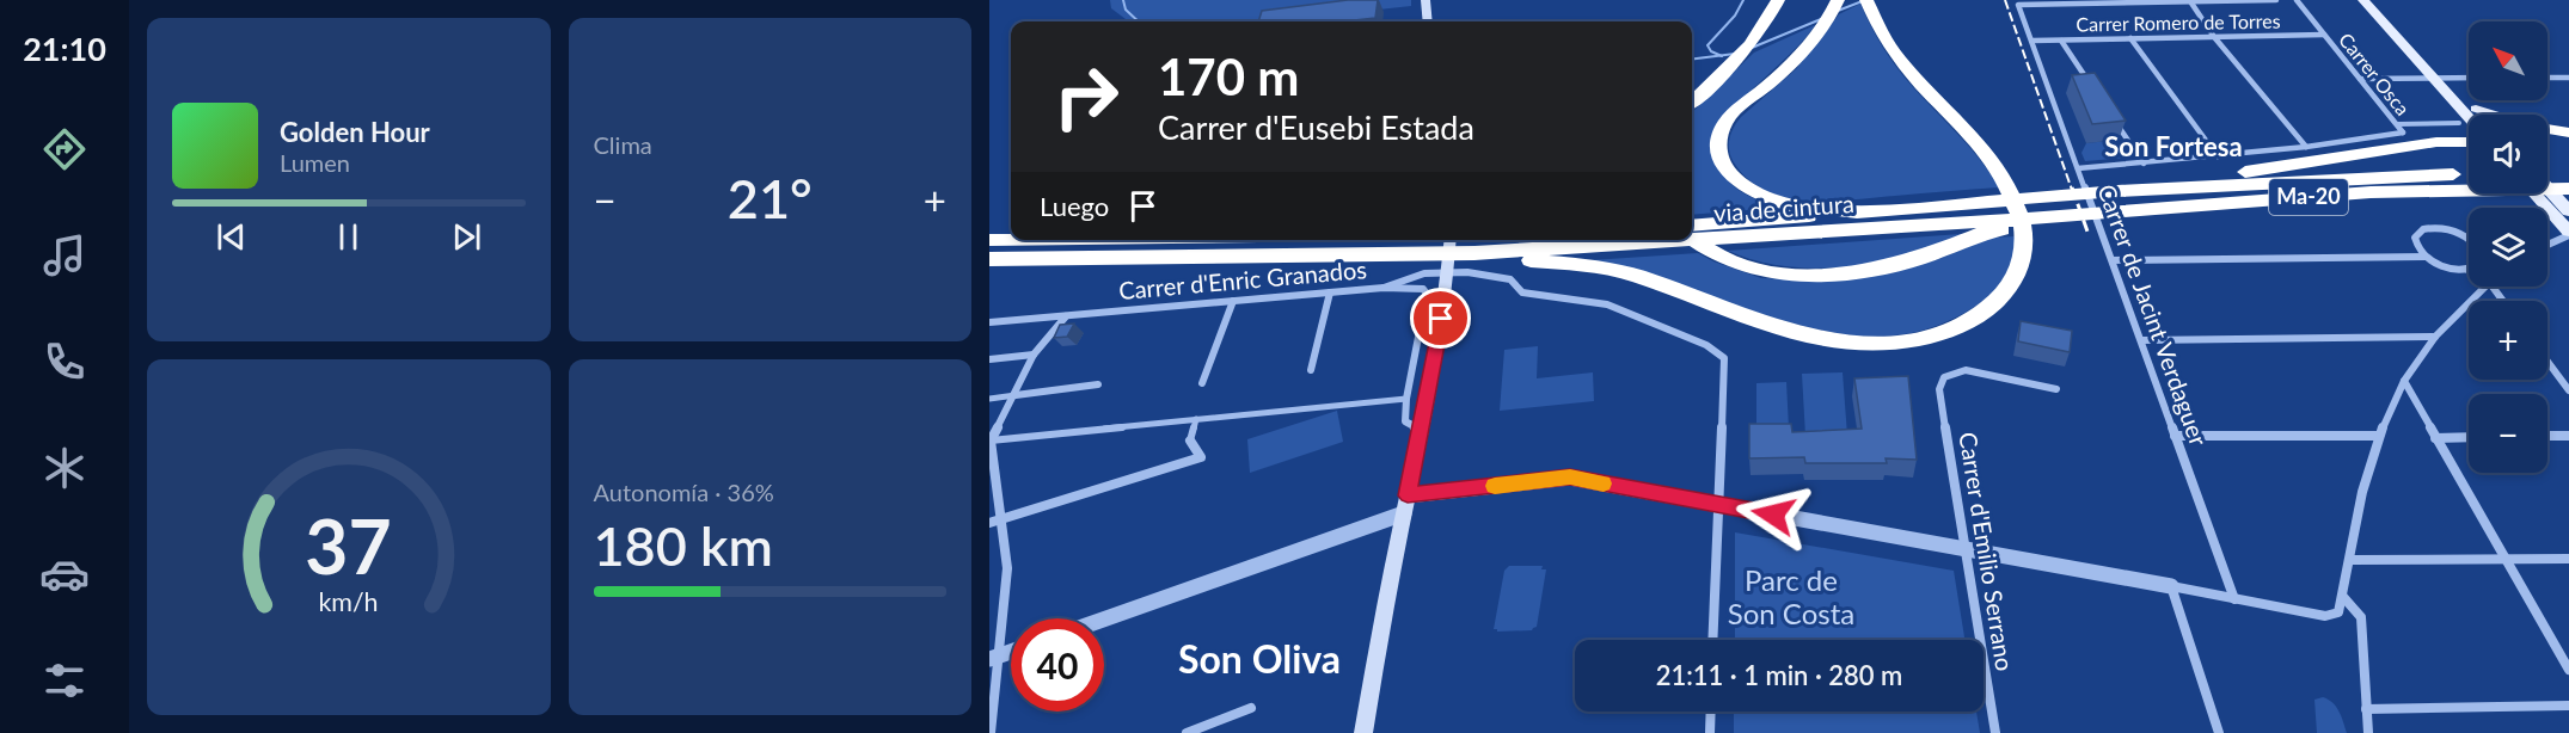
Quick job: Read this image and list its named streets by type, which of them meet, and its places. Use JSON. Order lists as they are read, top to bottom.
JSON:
{
  "streets": {
    "highway": ["Ma-20", "via de cintura"],
    "street": [
      "Carrer Romero de Torres",
      "Carrer Osca",
      "Carrer d'Enric Granados",
      "Carrer de Jacint Verdaguer",
      "Carrer d'Emilio Serrano"
    ]
  },
  "crossings": [
    ["Carrer Romero de Torres", "Carrer Osca"],
    ["Carrer Romero de Torres", "Carrer de Jacint Verdaguer"],
    ["Ma-20", "via de cintura"]
  ],
  "districts": ["Son Fortesa", "Son Oliva"],
  "parks": ["Parc de Son Costa"],
  "north": "top left",
  "page": {
    "tabs": "21:10",
    "tile": [
      "Clima",
      ["Autonomía · 36%", "180 km"]
    ],
    "map_buttons": ["+", "−"],
    "turn": ["170 m", "Carrer d'Eusebi Estada"],
    "song": ["Golden Hour", "Lumen"],
    "heat": ["−", "21°", "+"],
    "then": "Luego",
    "limit": "40",
    "trip": "21:11 · 1 min · 280 m",
    "gauge": ["37", "km/h"]
  }
}
